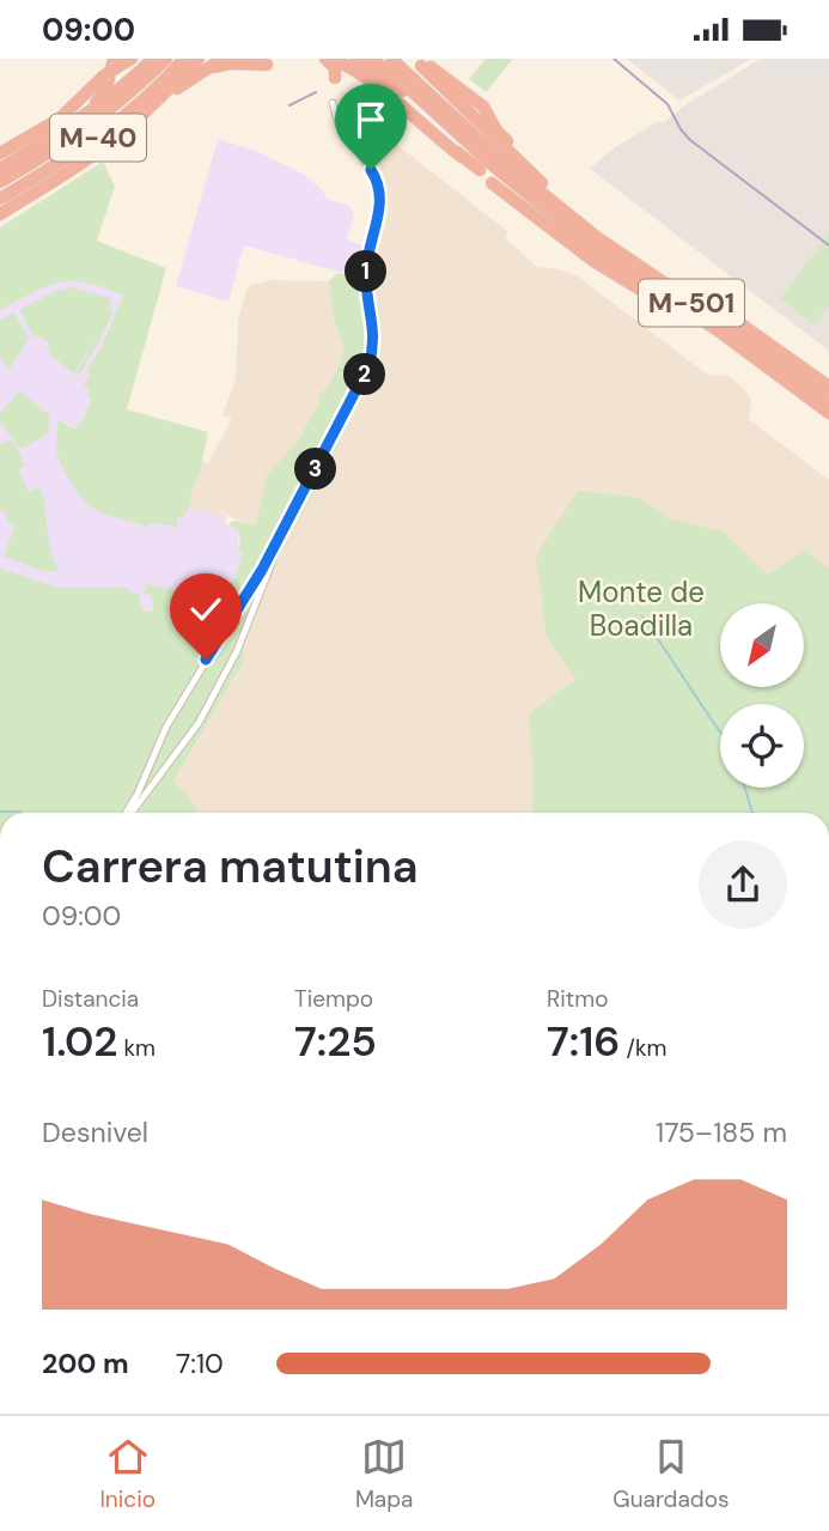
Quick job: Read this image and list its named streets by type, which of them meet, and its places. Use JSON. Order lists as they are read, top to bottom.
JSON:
{
  "streets": {
    "highway": ["M-40", "M-501"]
  },
  "parks": ["Monte de Boadilla"],
  "north": "bottom left",
  "page": {
    "status": "09:00",
    "pins": ["1", "2", "3"],
    "heading": ["Carrera matutina", "09:00"],
    "stats": [
      ["Distancia", "1.02 km"],
      ["Tiempo", "7:25"],
      ["Ritmo", "7:16 /km"]
    ],
    "chart": ["Desnivel", "175–185 m"],
    "list": [
      {
        "name": "200 m",
        "note": "7:10"
      }
    ],
    "tabs": ["Inicio", "Mapa", "Guardados"]
  }
}
